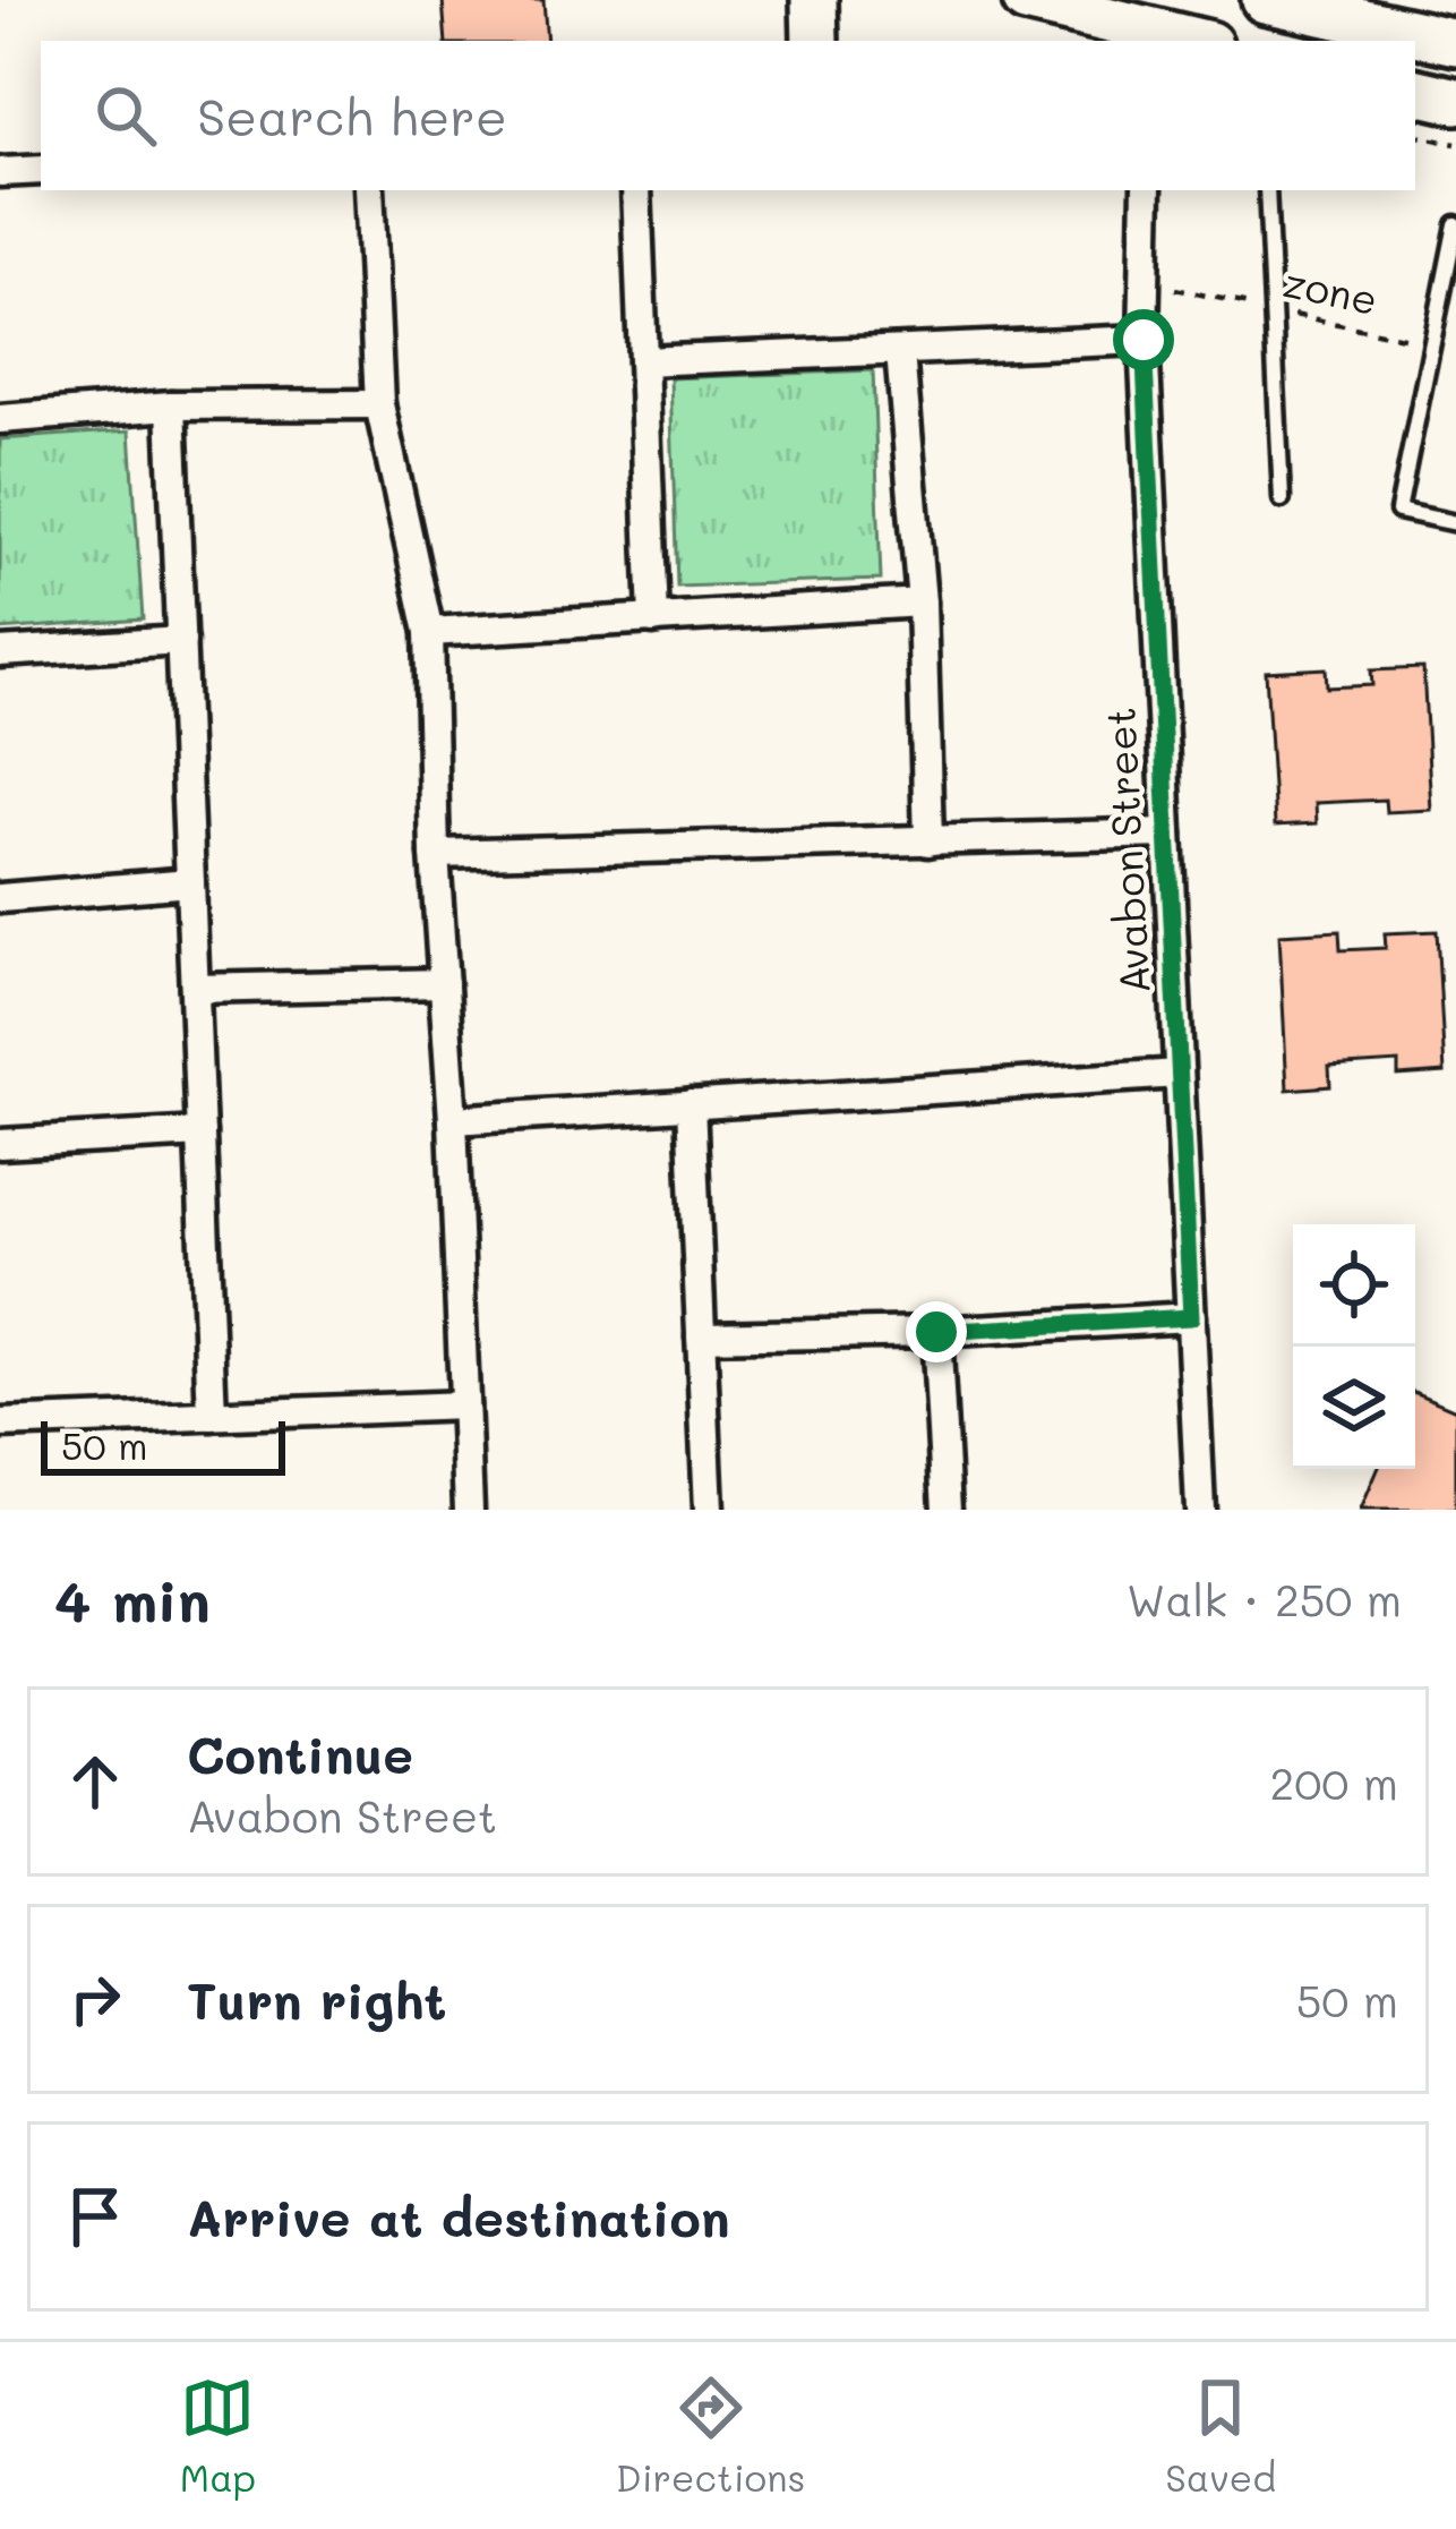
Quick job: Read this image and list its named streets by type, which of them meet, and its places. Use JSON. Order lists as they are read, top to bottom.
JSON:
{
  "streets": {
    "street": ["Avabon Street"],
    "path": ["zone"]
  },
  "scale_bar": "50 m",
  "page": {
    "search": "Search here",
    "scale": "50 m",
    "heading": ["4 min", "Walk · 250 m"],
    "list": [
      ["Continue", "Avabon Street", "200 m"],
      ["Turn right", "50 m"],
      "Arrive at destination"
    ],
    "nav": ["Map", "Directions", "Saved"]
  }
}
